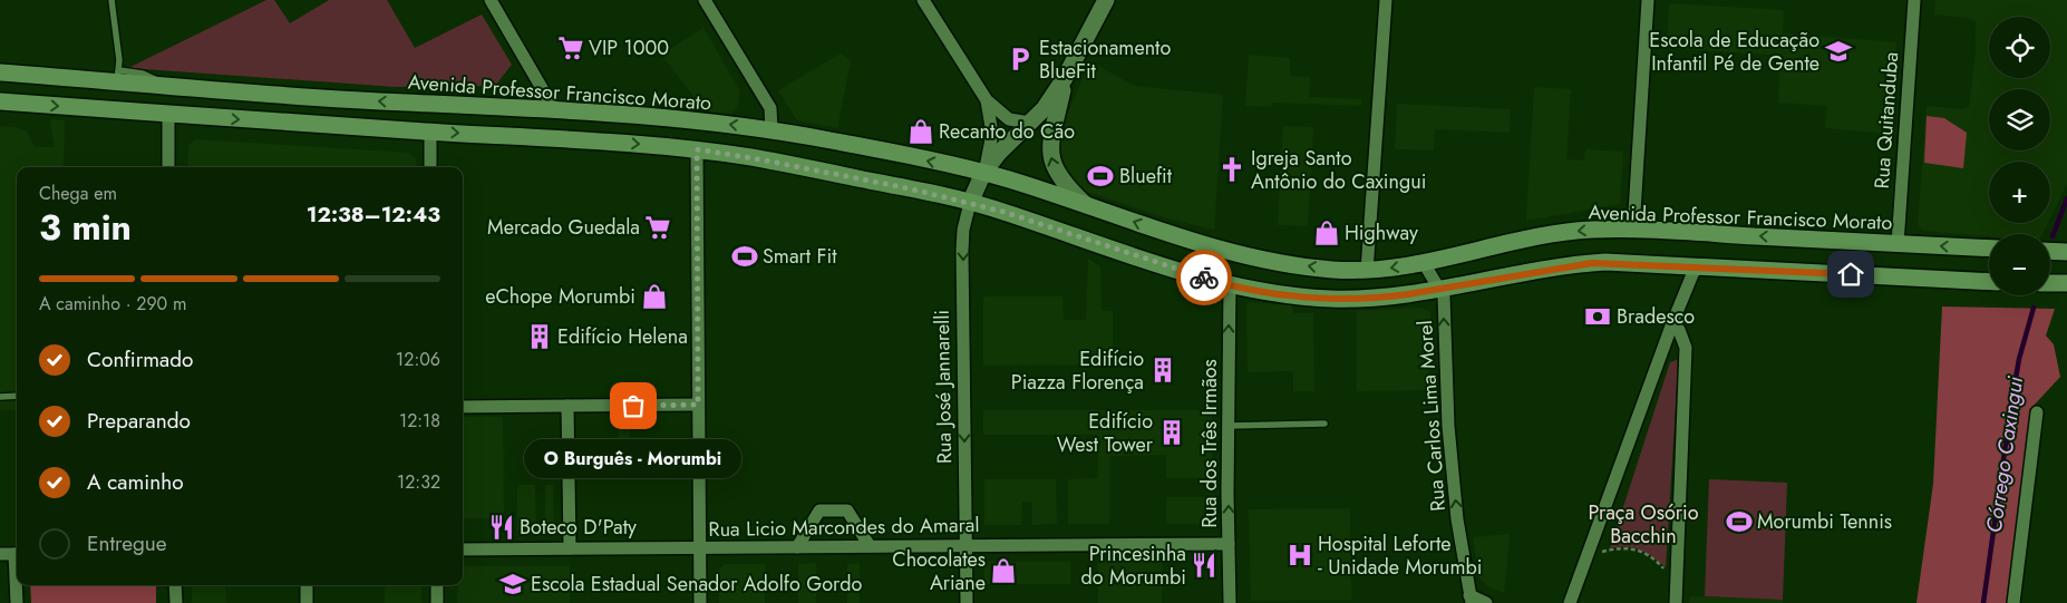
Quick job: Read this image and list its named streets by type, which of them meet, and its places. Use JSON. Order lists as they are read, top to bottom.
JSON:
{
  "streets": {
    "highway": ["Avenida Professor Francisco Morato"],
    "main road": ["Rua José Jannarelli"],
    "street": [
      "Rua Quitanduba",
      "Rua Carlos Lima Morel",
      "Rua dos Três Irmãos",
      "Rua Licio Marcondes do Amaral"
    ]
  },
  "crossings": [
    ["Avenida Professor Francisco Morato", "Rua Quitanduba"],
    ["Avenida Professor Francisco Morato", "Rua José Jannarelli"],
    ["Avenida Professor Francisco Morato", "Rua Carlos Lima Morel"],
    ["Rua José Jannarelli", "Rua Licio Marcondes do Amaral"],
    ["Rua dos Três Irmãos", "Rua Licio Marcondes do Amaral"]
  ],
  "one_way": ["Rua José Jannarelli", "Rua Carlos Lima Morel", "Rua dos Três Irmãos"],
  "water": ["Córrego Caxingui"],
  "parks": ["Praça Osório Bacchin"],
  "places": {
    "supermarket": ["VIP 1000", "Mercado Guedala"],
    "school or university": ["Escola de Educação Infantil Pé de Gente", "Escola Estadual Senador Adolfo Gordo"],
    "parking": ["Estacionamento BlueFit"],
    "shop": [
      "Recanto do Cão",
      "Highway",
      "eChope Morumbi",
      "Chocolates Ariane"
    ],
    "church": ["Igreja Santo Antônio do Caxingui"],
    "sports": ["Bluefit", "Smart Fit", "Morumbi Tennis"],
    "bank": ["Bradesco"],
    "building": ["Edifício Helena", "Edifício Piazza Florença", "Edifício West Tower"],
    "other": ["O Burguês - Morumbi"],
    "restaurant": ["Boteco D'Paty", "Princesinha do Morumbi"],
    "hospital": ["Hospital Leforte - Unidade Morumbi"]
  },
  "page": {
    "map_buttons": ["+", "−"],
    "heading": ["3 min", "Chega em", "12:38–12:43"],
    "bar": "A caminho · 290 m",
    "list": [
      ["Confirmado", "12:06"],
      ["Preparando", "12:18"],
      ["A caminho", "12:32"],
      "Entregue"
    ],
    "bubble": "O Burguês - Morumbi"
  }
}
